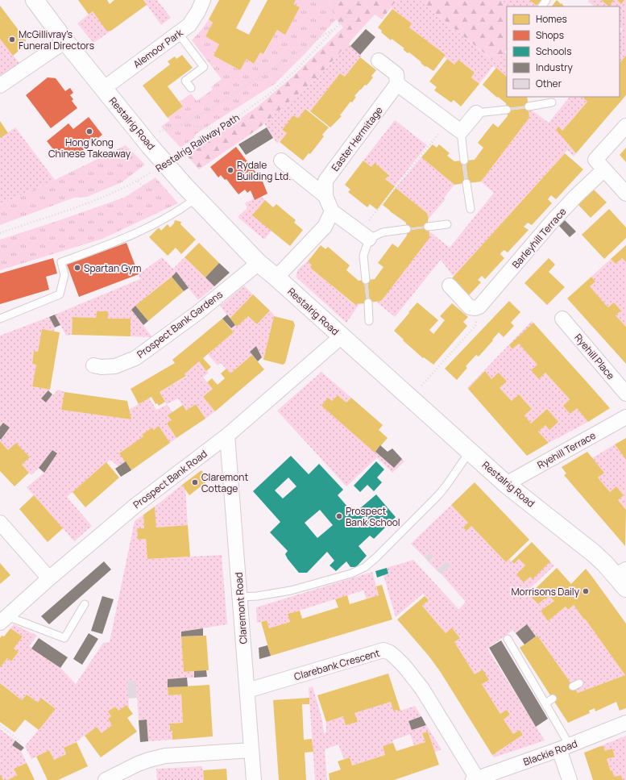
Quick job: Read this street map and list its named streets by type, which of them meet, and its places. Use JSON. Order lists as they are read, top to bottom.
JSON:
{
  "streets": {
    "street": [
      "Alemoor Park",
      "Restalrig Road",
      "Easter Hermitage",
      "Barleyhill Terrace",
      "Prospect Bank Gardens",
      "Ryehill Place",
      "Ryehill Terrace",
      "Prospect Bank Road",
      "Claremont Road",
      "Clarebank Crescent",
      "Blackie Road"
    ],
    "path": ["Restalrig Railway Path"]
  },
  "crossings": [
    ["Alemoor Park", "Restalrig Road"],
    ["Restalrig Road", "Prospect Bank Gardens"],
    ["Restalrig Road", "Ryehill Terrace"],
    ["Restalrig Road", "Prospect Bank Road"],
    ["Prospect Bank Road", "Claremont Road"],
    ["Claremont Road", "Clarebank Crescent"],
    ["Clarebank Crescent", "Blackie Road"]
  ],
  "places": [
    "McGillivray's Funeral Directors",
    "Hong Kong Chinese Takeaway",
    "Rydale Building Ltd.",
    "Spartan Gym",
    "Claremont Cottage",
    "Prospect Bank School",
    "Morrisons Daily"
  ],
  "legend": [
    "Homes",
    "Shops",
    "Schools",
    "Industry",
    "Other"
  ]
}
